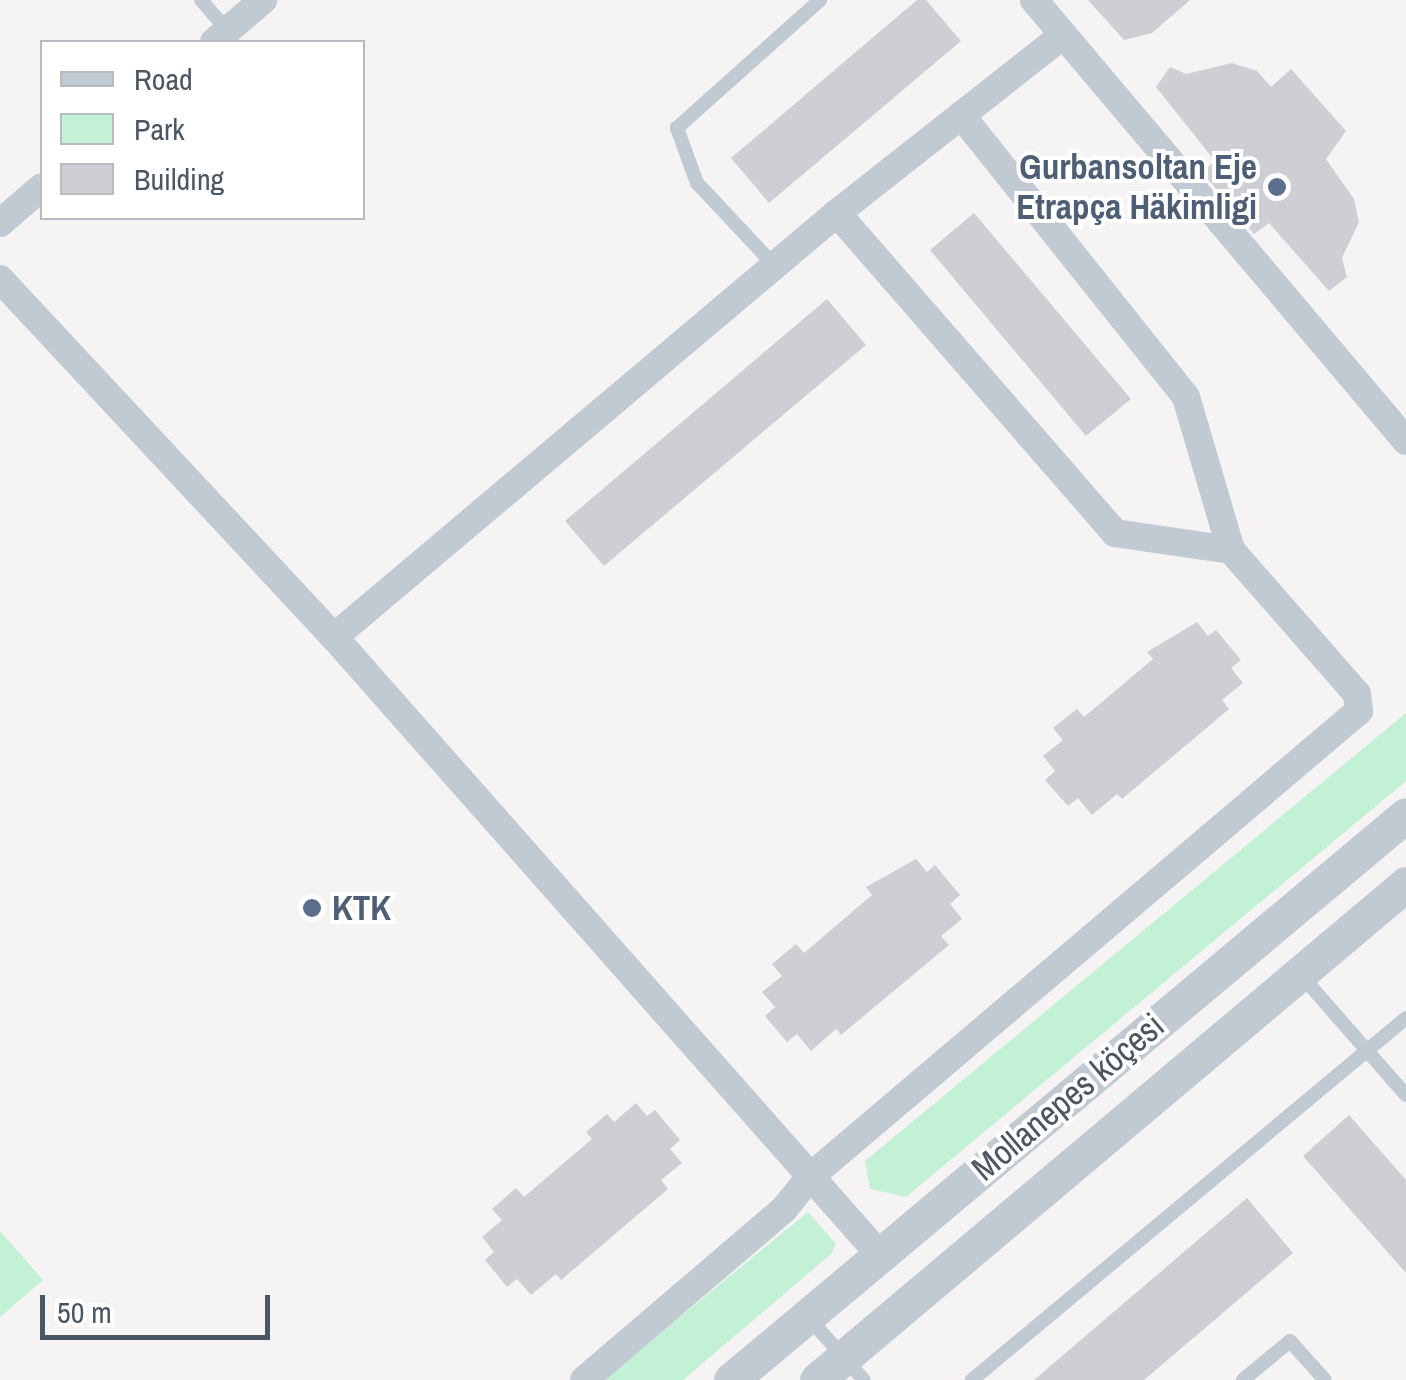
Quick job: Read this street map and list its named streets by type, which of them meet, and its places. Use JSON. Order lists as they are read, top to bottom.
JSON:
{
  "streets": {
    "street": ["Mollanepes köçesi"]
  },
  "places": ["Gurbansoltan Eje Etrapça Häkimligi", "KTK"],
  "legend": ["Road", "Park", "Building"],
  "scale_bar": "50 m"
}
